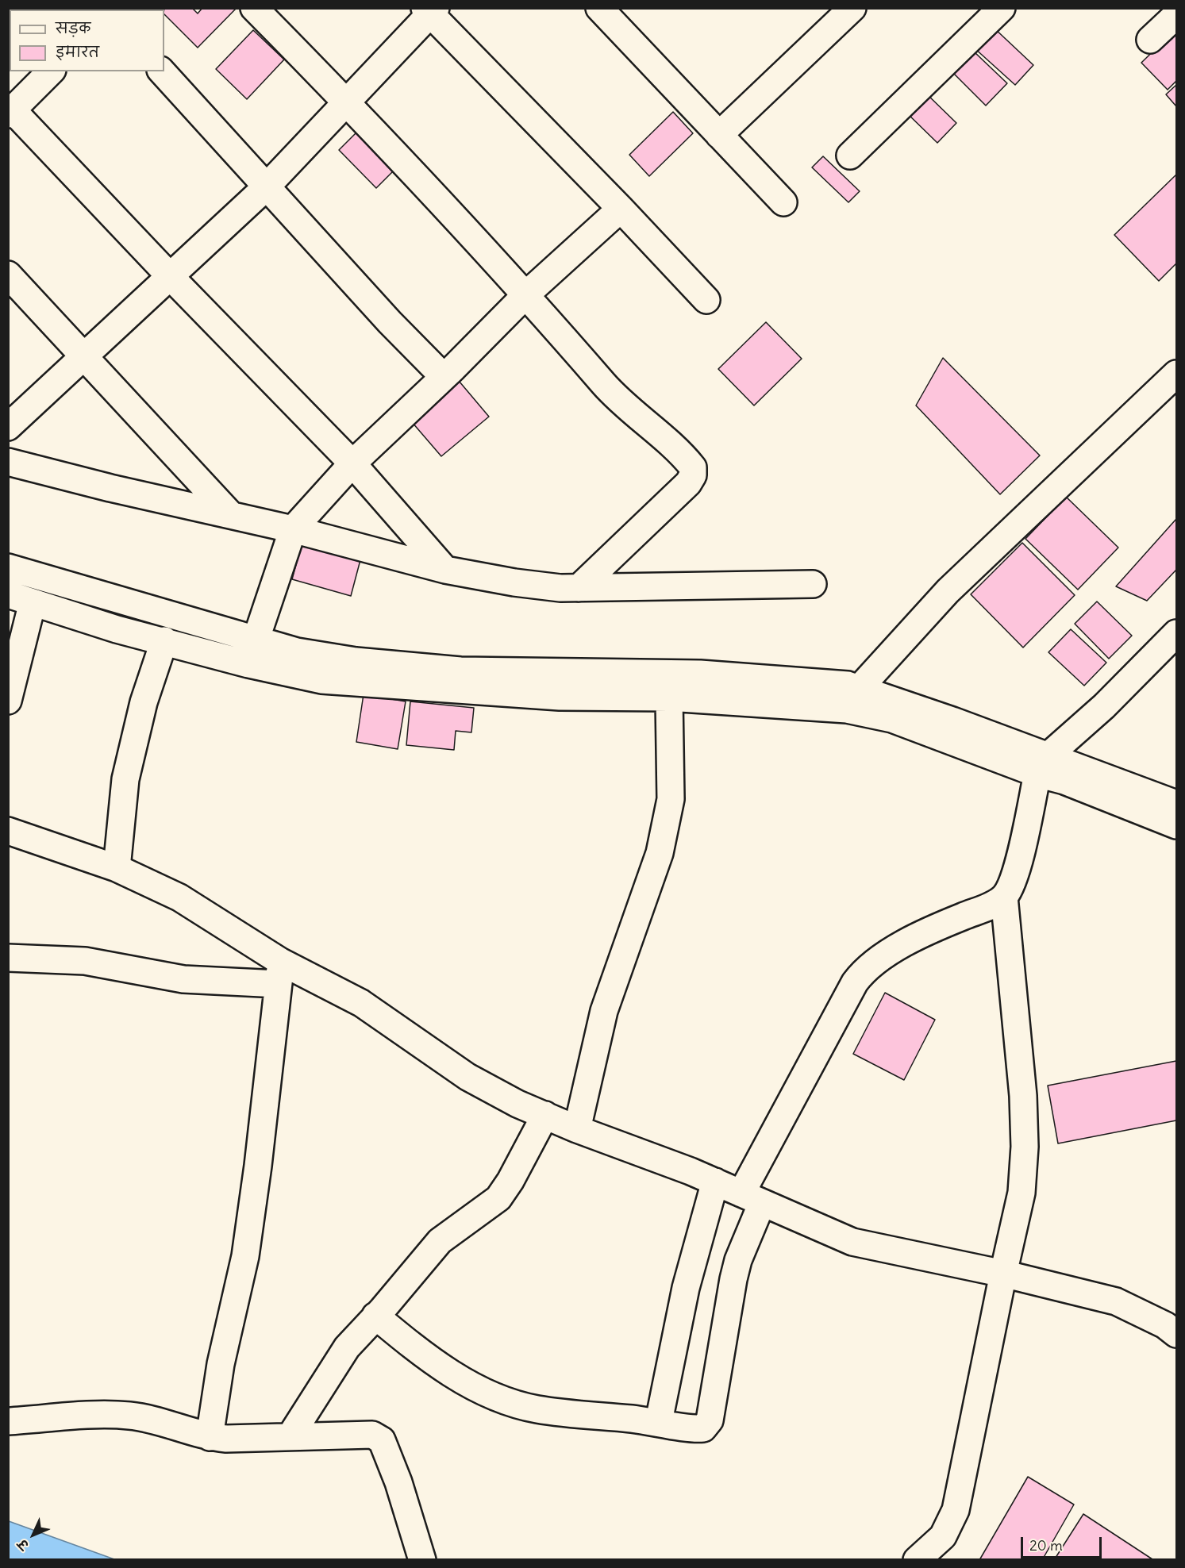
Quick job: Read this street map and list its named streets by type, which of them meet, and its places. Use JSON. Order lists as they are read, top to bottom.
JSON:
{
  "legend": ["सड़क", "इमारत"],
  "scale_bar": "20 m",
  "north": "bottom left"
}
